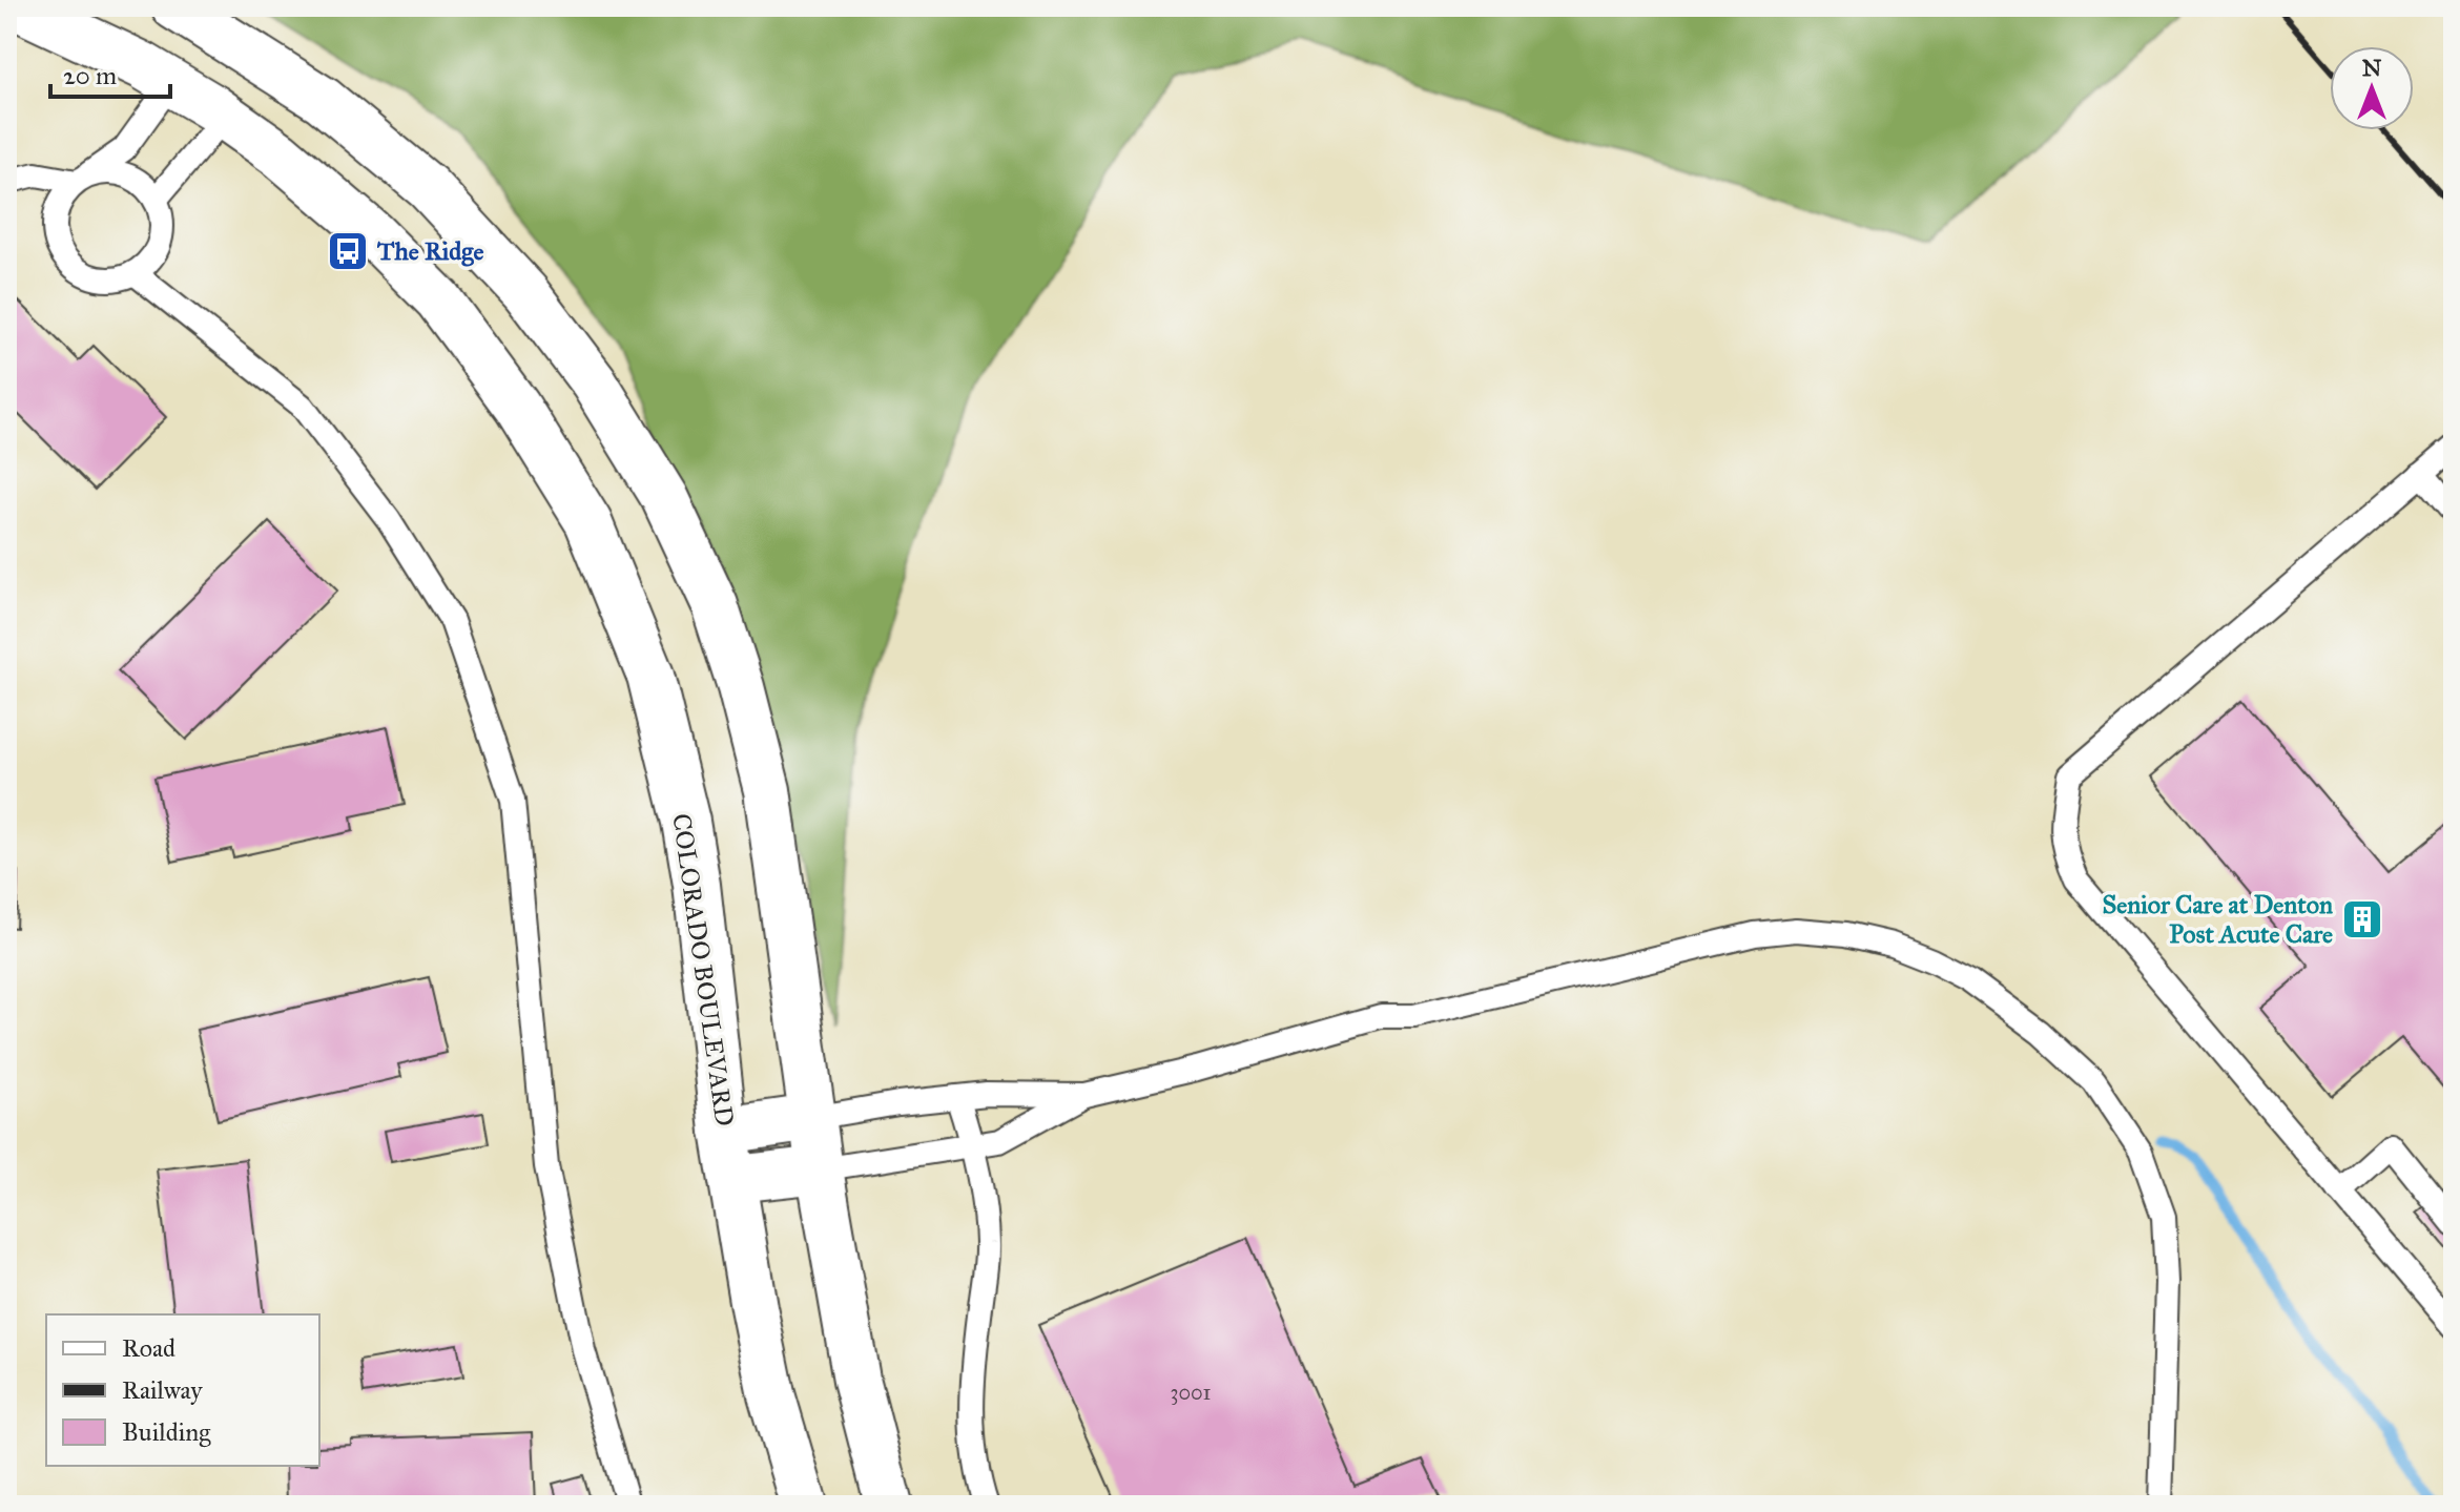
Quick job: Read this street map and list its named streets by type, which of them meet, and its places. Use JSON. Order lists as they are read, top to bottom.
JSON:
{
  "streets": {
    "street": ["COLORADO BOULEVARD"]
  },
  "places": {
    "bus stop": ["The Ridge"],
    "building": ["Senior Care at Denton Post Acute Care"]
  },
  "house_numbers": ["3001"],
  "legend": ["Road", "Railway", "Building"],
  "scale_bar": "20 m",
  "north": "top"
}
